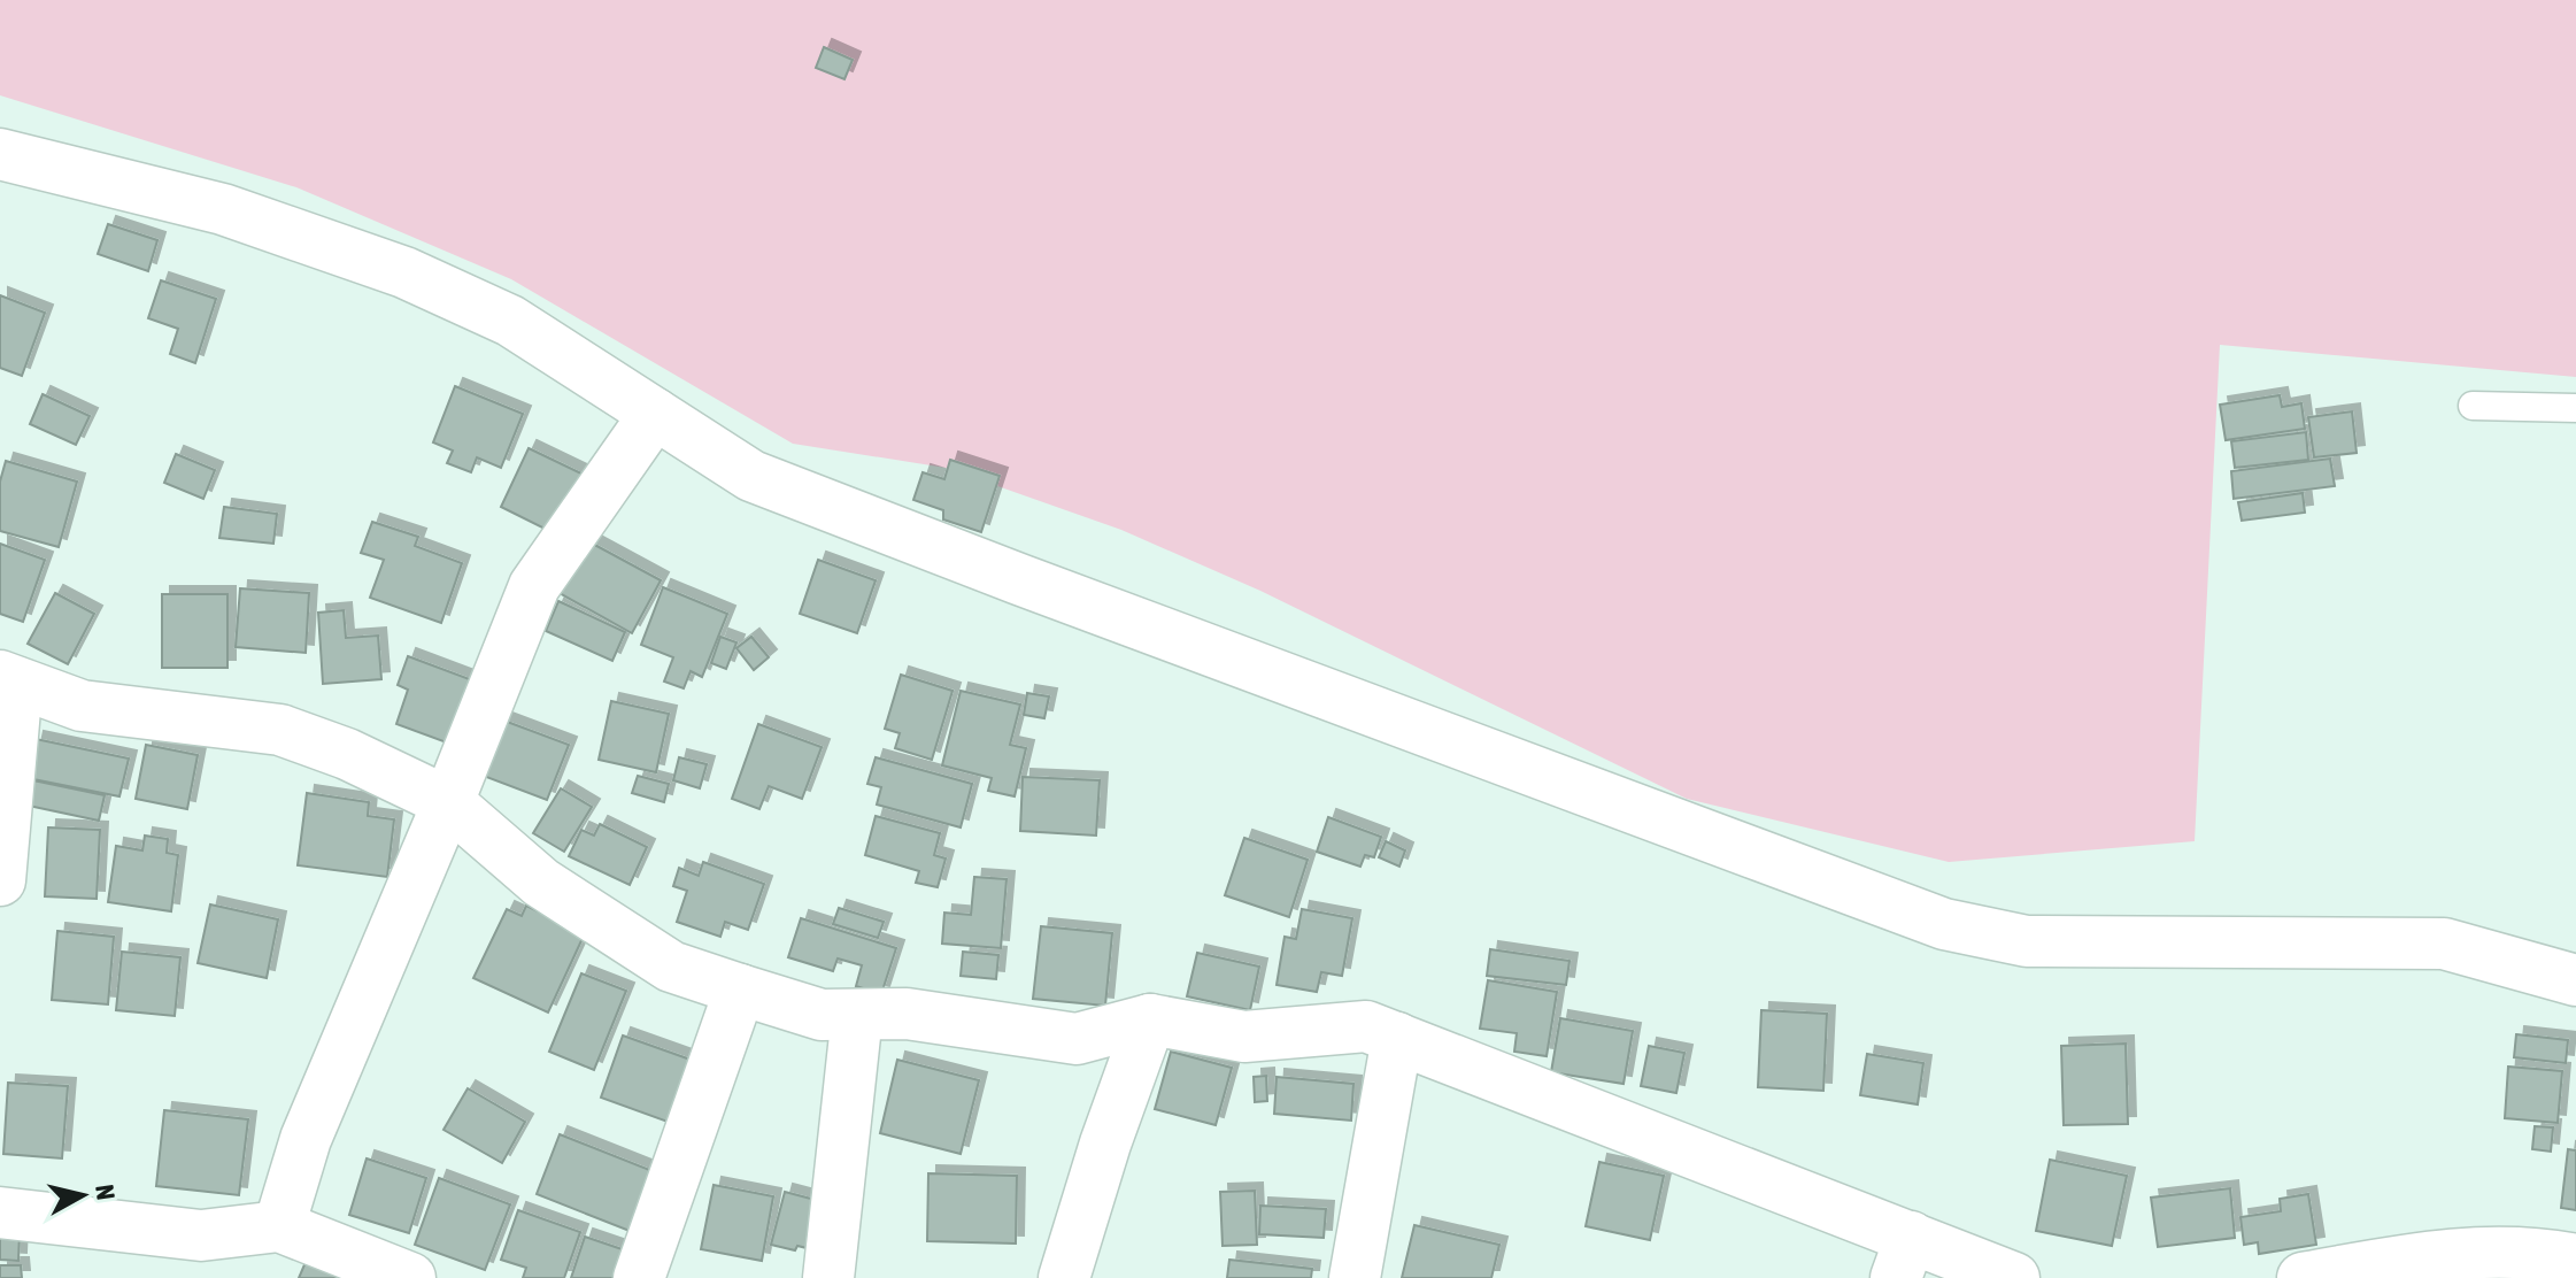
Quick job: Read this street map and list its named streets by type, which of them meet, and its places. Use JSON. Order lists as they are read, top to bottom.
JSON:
{
  "north": "right"
}
